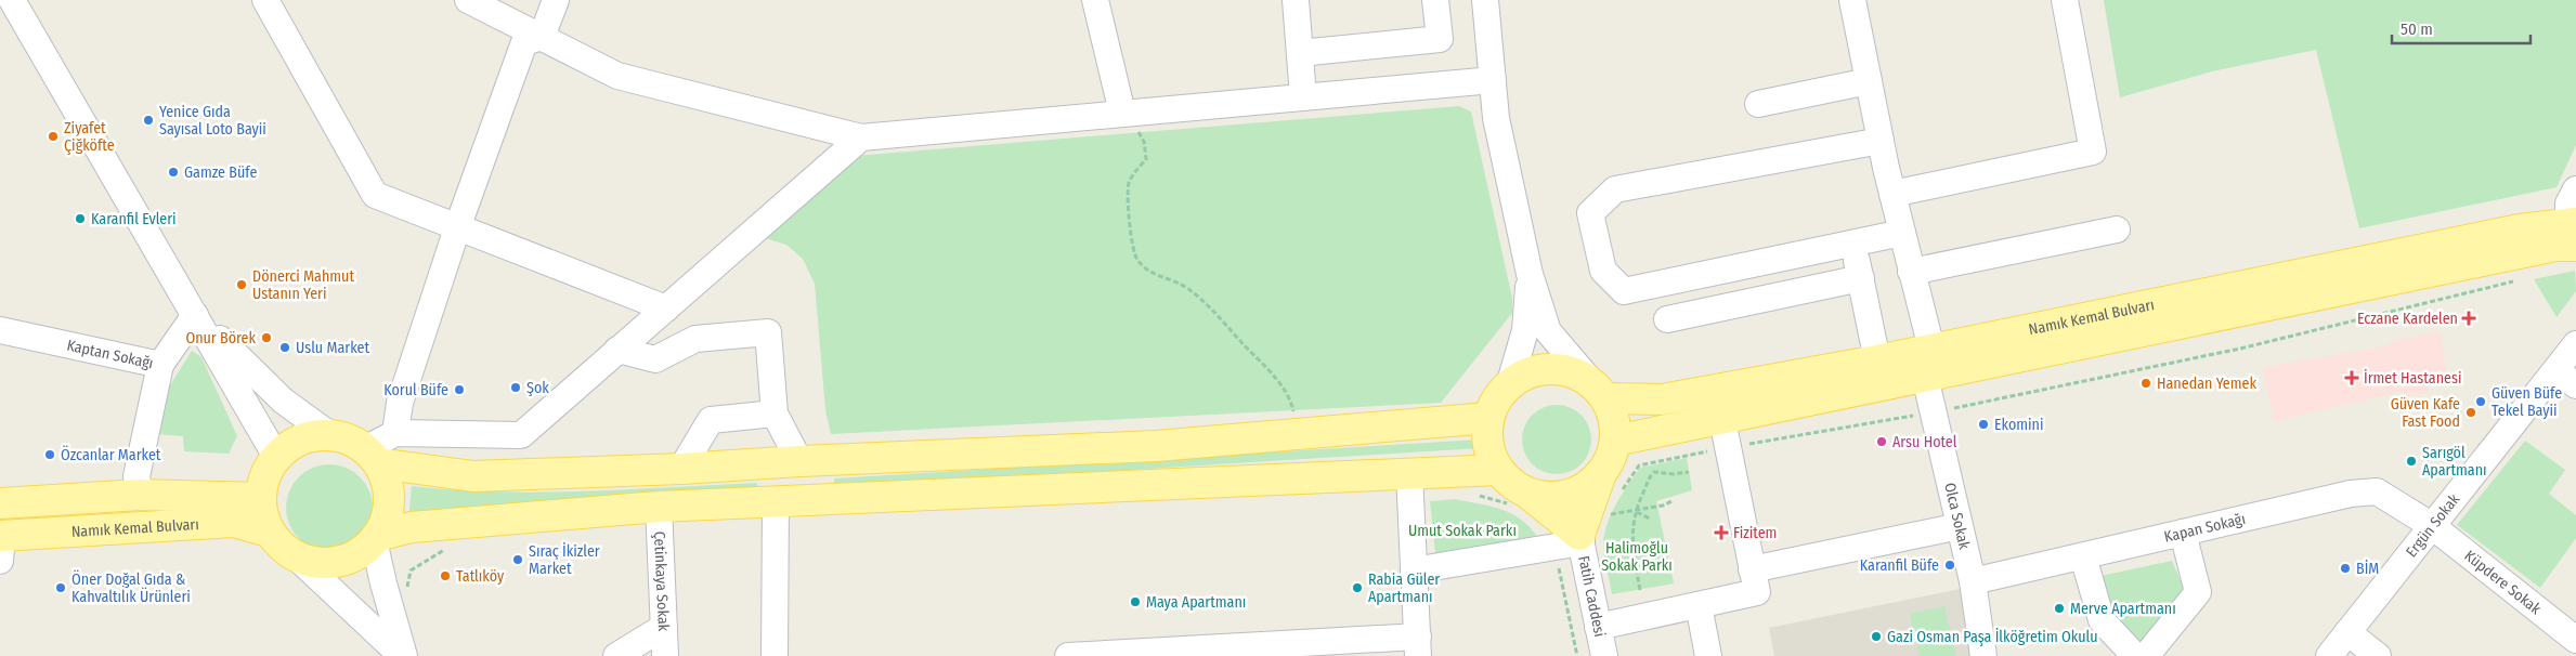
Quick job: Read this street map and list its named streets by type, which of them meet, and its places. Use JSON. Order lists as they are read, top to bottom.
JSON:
{
  "streets": {
    "main road": ["Namık Kemal Bulvarı"],
    "street": [
      "Kaptan Sokağı",
      "Olca Sokak",
      "Ergün Sokak",
      "Kapan Sokağı",
      "Çetinkaya Sokak",
      "Küpdere Sokak",
      "Fatih Caddesi"
    ]
  },
  "crossings": [
    ["Namık Kemal Bulvarı", "Olca Sokak"],
    ["Olca Sokak", "Kapan Sokağı"],
    ["Ergün Sokak", "Kapan Sokağı"],
    ["Ergün Sokak", "Küpdere Sokak"],
    ["Kapan Sokağı", "Küpdere Sokak"]
  ],
  "parks": ["Umut Sokak Parkı", "Halimoğlu Sokak Parkı"],
  "places": {
    "other": [
      "Yenice Gıda Sayısal Loto Bayii",
      "Ziyafet Çiğköfte",
      "Gamze Büfe",
      "Karanfil Evleri",
      "Dönerci Mahmut Ustanın Yeri",
      "Onur Börek",
      "Uslu Market",
      "Hanedan Yemek",
      "Şok",
      "Korul Büfe",
      "Güven Büfe Tekel Bayii",
      "Güven Kafe Fast Food",
      "Ekomini",
      "Arsu Hotel",
      "Özcanlar Market",
      "Sarıgöl Apartmanı",
      "Sıraç İkizler Market",
      "Karanfil Büfe",
      "BİM",
      "Tatlıköy",
      "Öner Doğal Gıda & Kahvaltılık Ürünleri",
      "Rabia Güler Apartmanı",
      "Maya Apartmanı",
      "Merve Apartmanı",
      "Gazi Osman Paşa İlköğretim Okulu"
    ],
    "health": ["Eczane Kardelen", "İrmet Hastanesi", "Fizitem"]
  },
  "scale_bar": "50 m"
}
